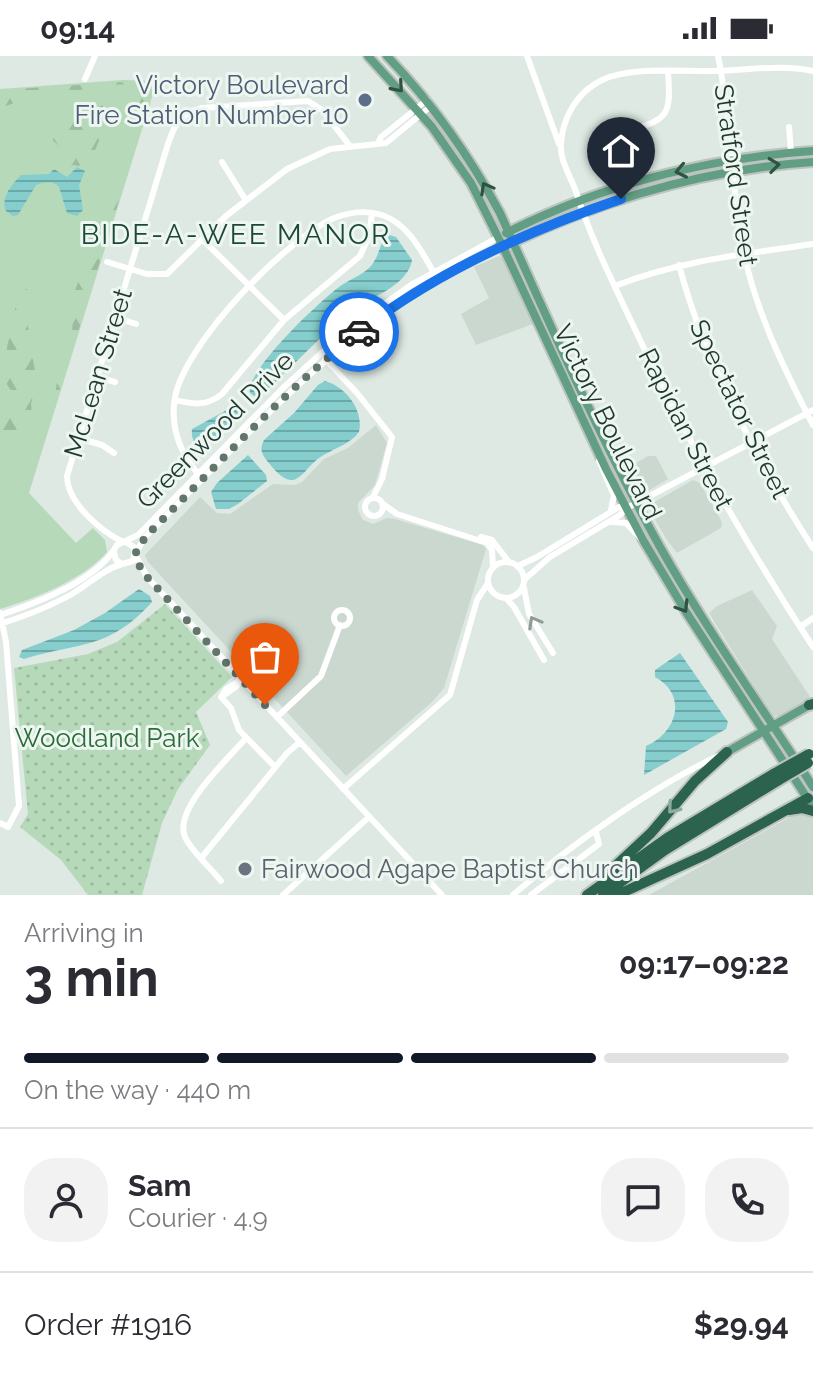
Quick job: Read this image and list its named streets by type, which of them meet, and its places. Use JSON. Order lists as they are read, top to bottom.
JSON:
{
  "streets": {
    "main road": ["Victory Boulevard", "Greenwood Drive"],
    "street": [
      "Stratford Street",
      "McLean Street",
      "Spectator Street",
      "Rapidan Street"
    ]
  },
  "crossings": [
    ["Stratford Street", "Greenwood Drive"],
    ["McLean Street", "Greenwood Drive"],
    ["Victory Boulevard", "Greenwood Drive"],
    ["Rapidan Street", "Greenwood Drive"]
  ],
  "districts": ["BIDE-A-WEE MANOR"],
  "parks": ["Woodland Park"],
  "places": ["Victory Boulevard Fire Station Number 10", "Fairwood Agape Baptist Church"],
  "page": {
    "status": "09:14",
    "heading": ["3 min", "Arriving in", "09:17–09:22"],
    "panel": [
      "Sam",
      "Courier · 4.9",
      "Order #1916",
      "$29.94"
    ],
    "bar": "On the way · 440 m"
  }
}
